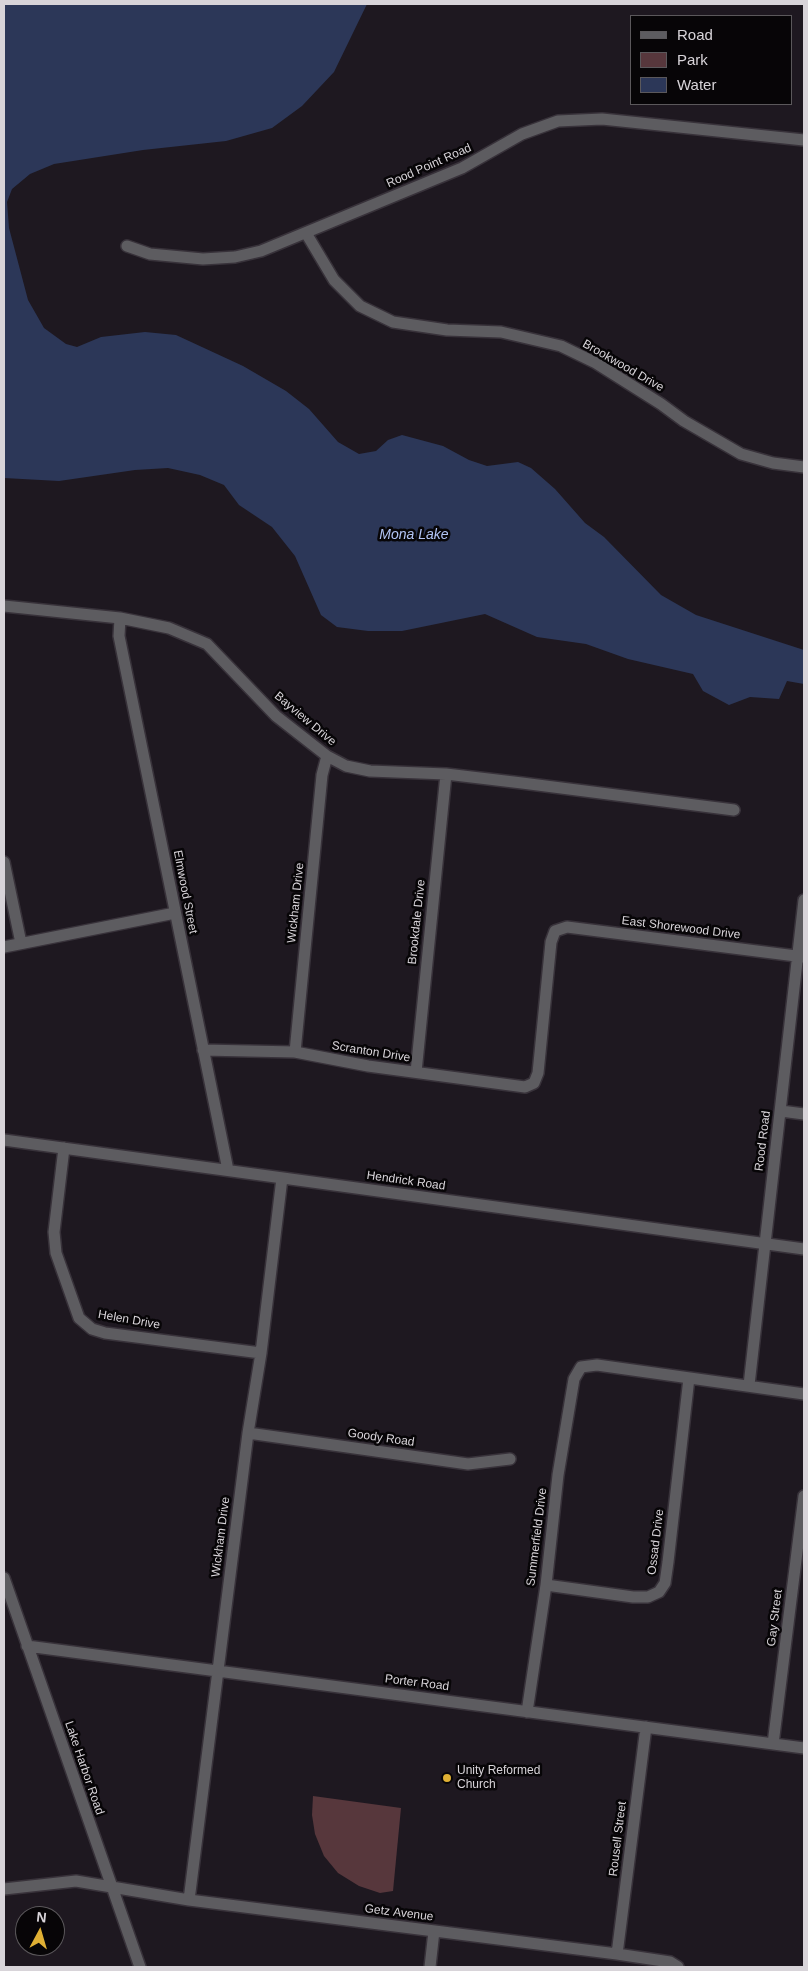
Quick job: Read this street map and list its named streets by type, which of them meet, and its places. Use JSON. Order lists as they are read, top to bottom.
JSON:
{
  "streets": {
    "street": [
      "Rood Point Road",
      "Brookwood Drive",
      "Bayview Drive",
      "Elmwood Street",
      "Wickham Drive",
      "Brookdale Drive",
      "East Shorewood Drive",
      "Scranton Drive",
      "Rood Road",
      "Hendrick Road",
      "Helen Drive",
      "Goody Road",
      "Summerfield Drive",
      "Ossad Drive",
      "Gay Street",
      "Porter Road",
      "Lake Harbor Road",
      "Rousell Street",
      "Getz Avenue"
    ]
  },
  "crossings": [
    ["Rood Point Road", "Brookwood Drive"],
    ["Bayview Drive", "Elmwood Street"],
    ["Bayview Drive", "Wickham Drive"],
    ["Bayview Drive", "Brookdale Drive"],
    ["Elmwood Street", "Scranton Drive"],
    ["Elmwood Street", "Hendrick Road"],
    ["Wickham Drive", "Scranton Drive"],
    ["Wickham Drive", "Hendrick Road"],
    ["Wickham Drive", "Helen Drive"],
    ["Wickham Drive", "Goody Road"],
    ["Wickham Drive", "Porter Road"],
    ["Wickham Drive", "Getz Avenue"],
    ["Brookdale Drive", "Scranton Drive"],
    ["East Shorewood Drive", "Scranton Drive"],
    ["East Shorewood Drive", "Rood Road"],
    ["Rood Road", "Hendrick Road"],
    ["Hendrick Road", "Helen Drive"],
    ["Summerfield Drive", "Ossad Drive"],
    ["Summerfield Drive", "Porter Road"],
    ["Gay Street", "Porter Road"],
    ["Porter Road", "Lake Harbor Road"],
    ["Porter Road", "Rousell Street"],
    ["Lake Harbor Road", "Getz Avenue"],
    ["Rousell Street", "Getz Avenue"]
  ],
  "water": ["Mona Lake"],
  "places": ["Unity Reformed Church"],
  "legend": ["Road", "Park", "Water"],
  "north": "top"
}
